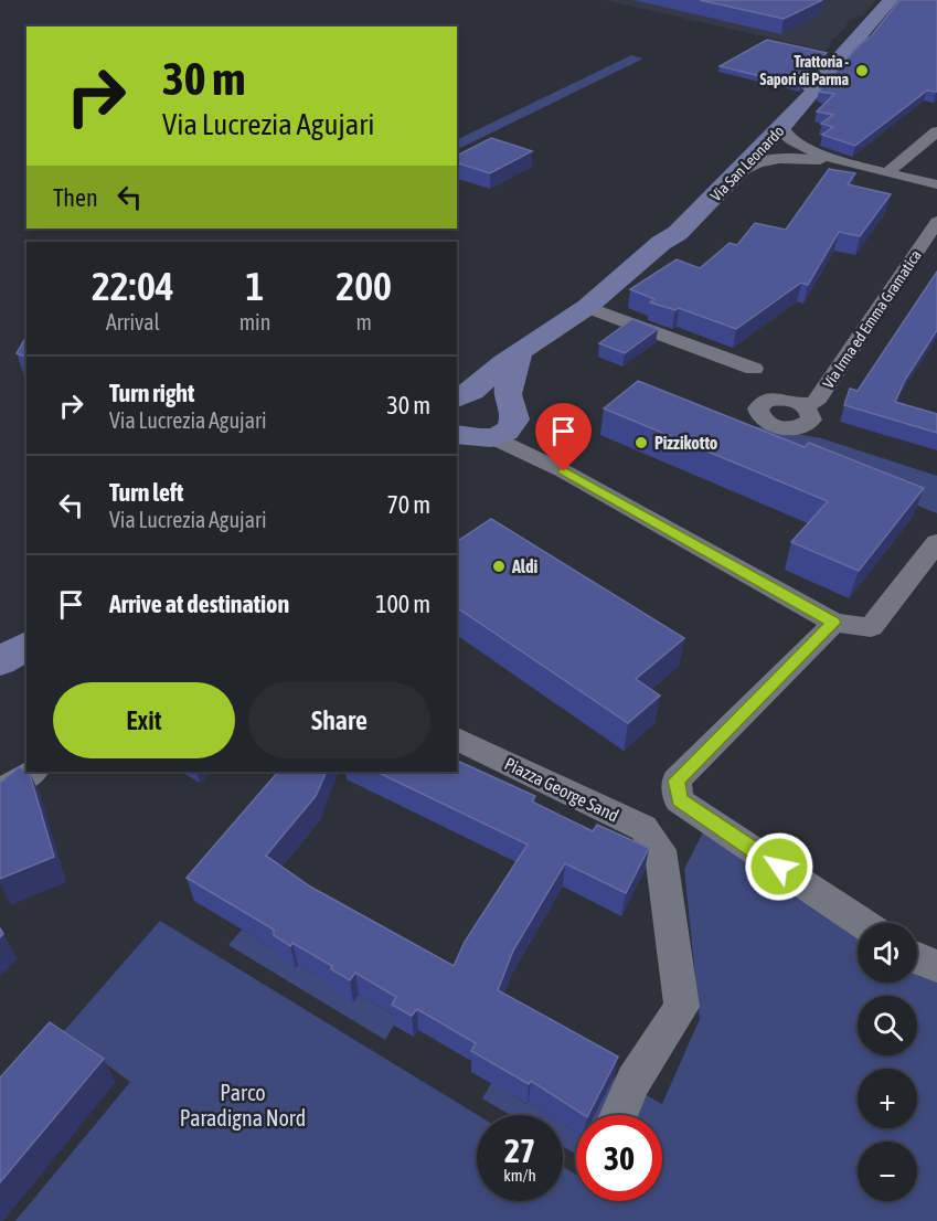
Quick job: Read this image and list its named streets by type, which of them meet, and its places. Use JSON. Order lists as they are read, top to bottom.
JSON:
{
  "streets": {
    "main road": ["Via San Leonardo"],
    "street": ["Via Irma ed Emma Gramatica", "Piazza George Sand"]
  },
  "parks": ["Parco Paradigna Nord"],
  "places": ["Trattoria - Sapori di Parma", "Pizzikotto", "Aldi"],
  "page": {
    "turn": ["30 m", "Via Lucrezia Agujari"],
    "then": "Then",
    "eta": [
      "22:04",
      "Arrival",
      "1",
      "min",
      "200",
      "m"
    ],
    "list": [
      {
        "name": "Turn right",
        "note": "Via Lucrezia Agujari",
        "value": "30 m"
      },
      {
        "name": "Turn left",
        "note": "Via Lucrezia Agujari",
        "value": "70 m"
      },
      {
        "name": "Arrive at destination",
        "value": "100 m"
      }
    ],
    "buttons": ["Exit", "Share"],
    "map_buttons": ["+", "−"],
    "speed": "27 km/h",
    "limit": "30"
  }
}
